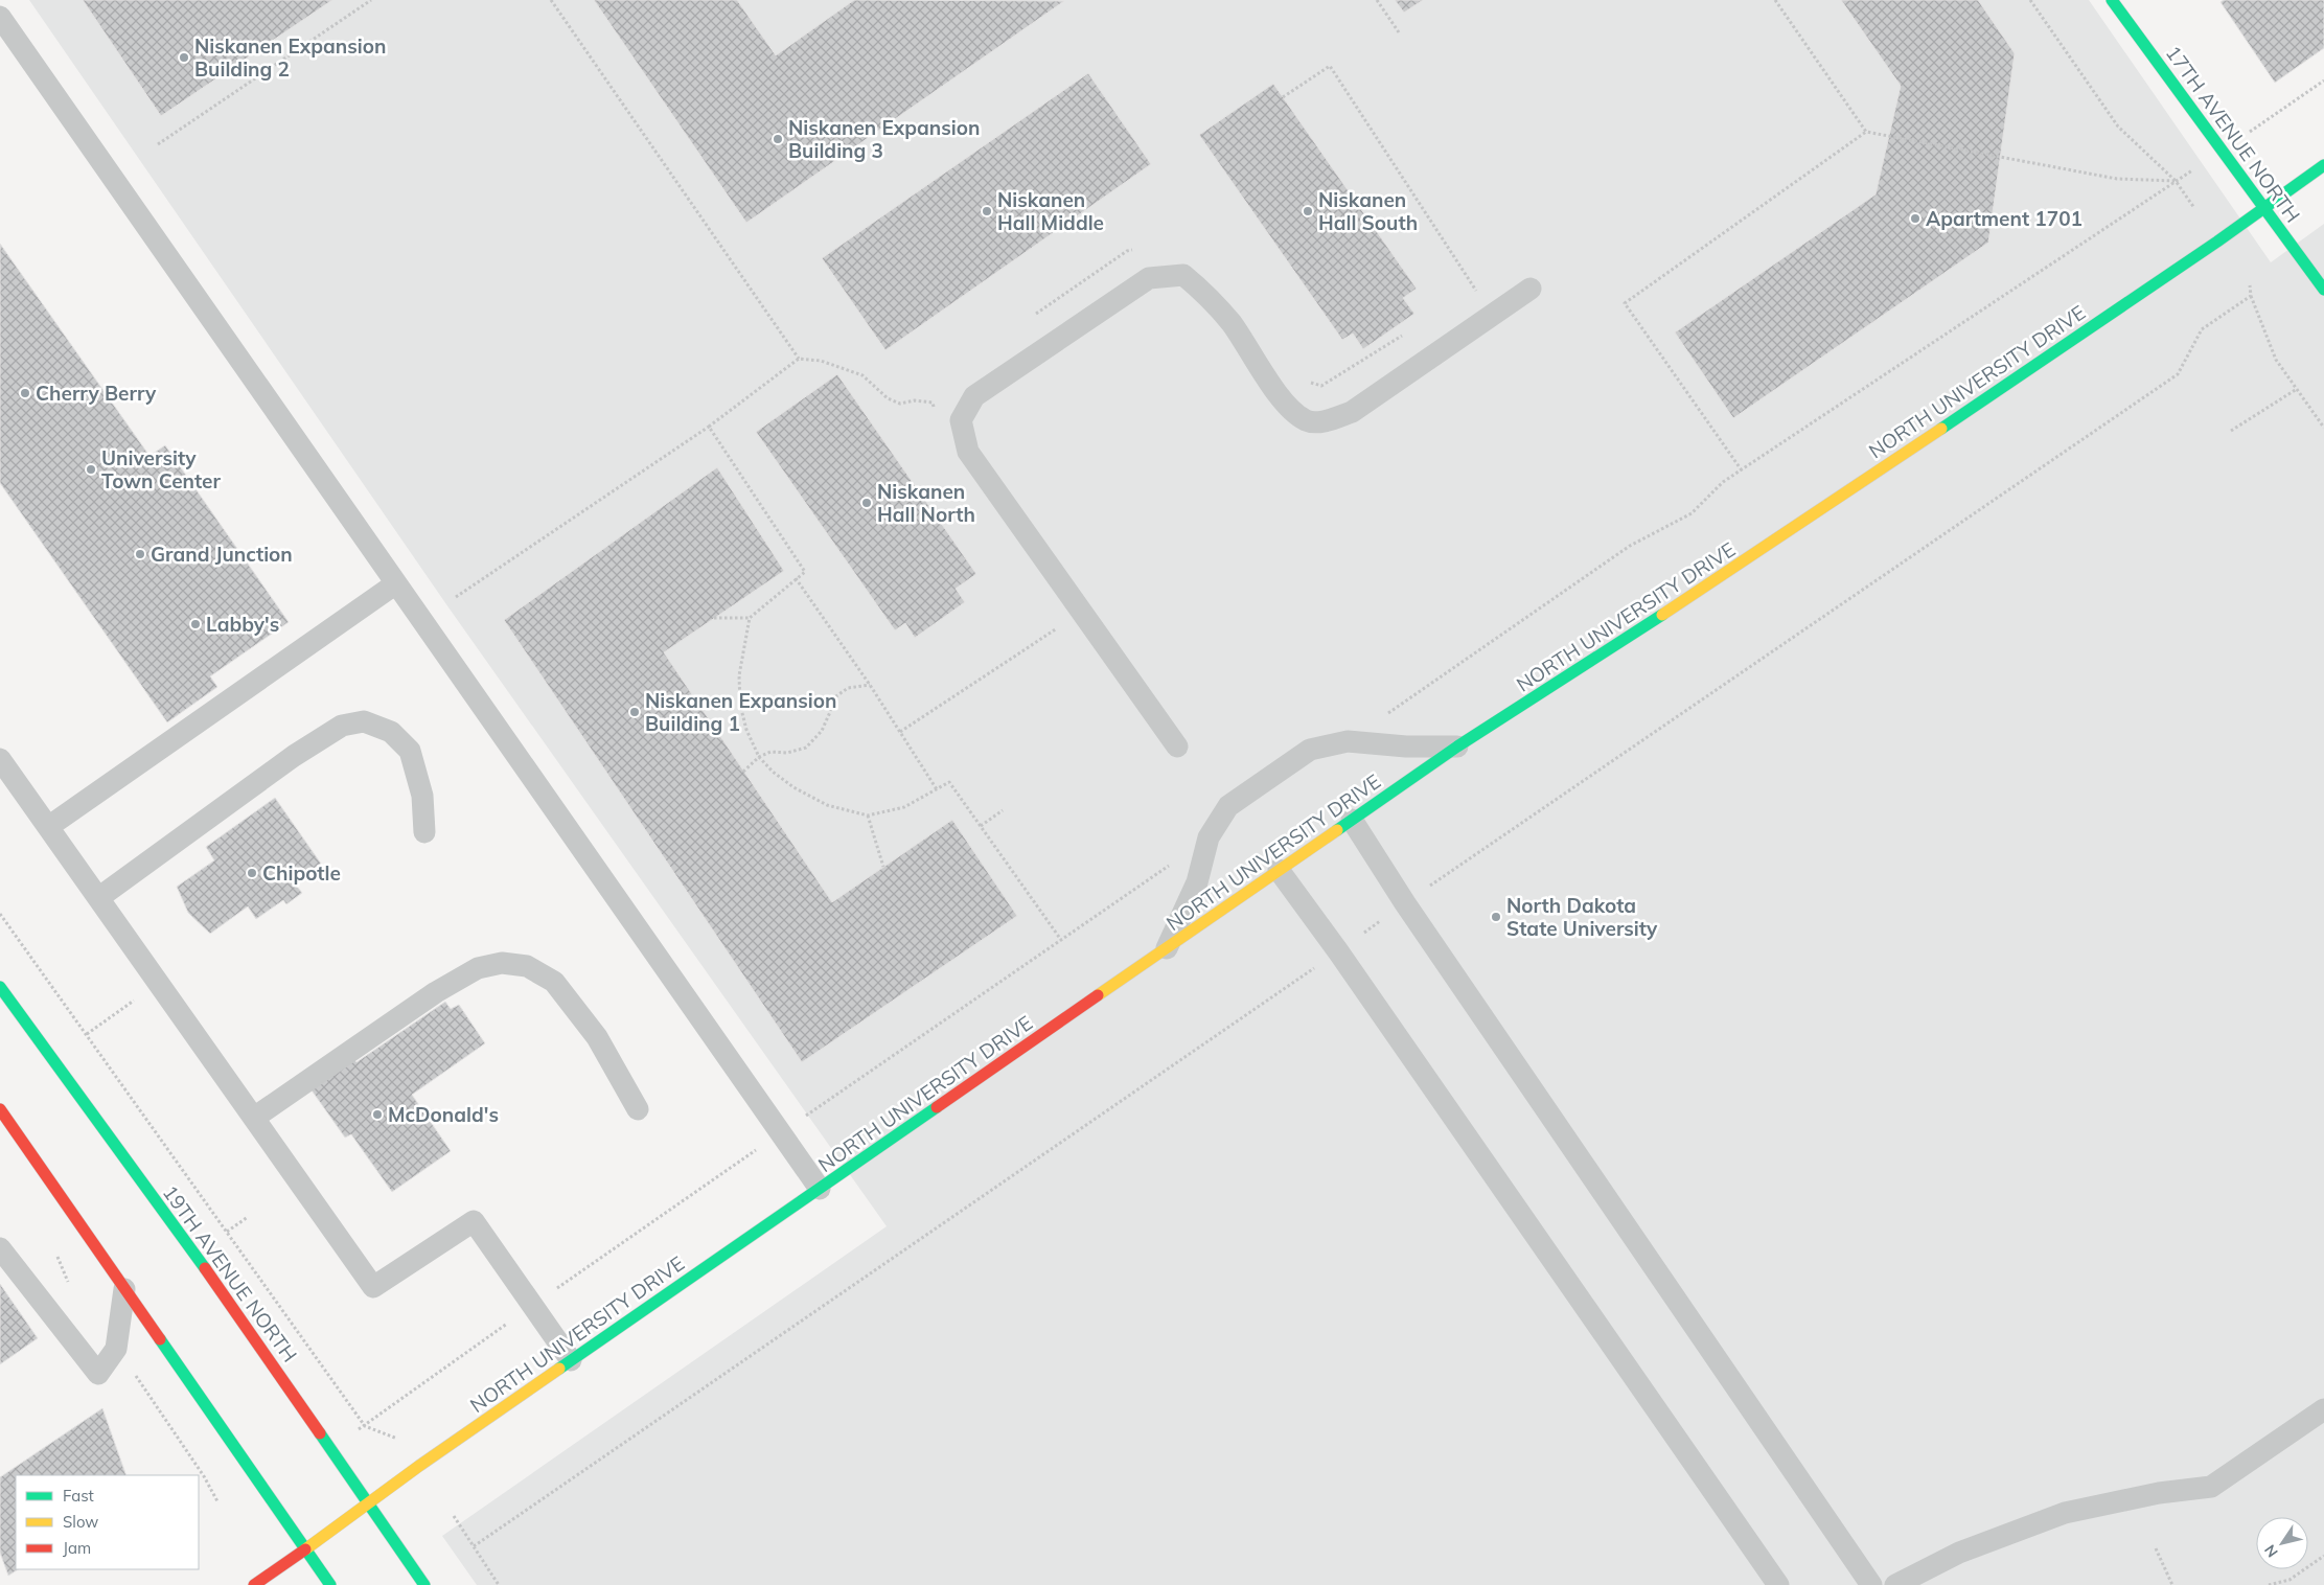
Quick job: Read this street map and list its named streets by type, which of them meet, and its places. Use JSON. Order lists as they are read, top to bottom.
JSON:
{
  "streets": {
    "main road": ["17TH AVENUE NORTH", "NORTH UNIVERSITY DRIVE", "19TH AVENUE NORTH"]
  },
  "crossings": [
    ["17TH AVENUE NORTH", "NORTH UNIVERSITY DRIVE"],
    ["NORTH UNIVERSITY DRIVE", "19TH AVENUE NORTH"]
  ],
  "places": [
    "Niskanen Expansion Building 2",
    "Niskanen Expansion Building 3",
    "Niskanen Hall Middle",
    "Niskanen Hall South",
    "Apartment 1701",
    "Cherry Berry",
    "University Town Center",
    "Niskanen Hall North",
    "Grand Junction",
    "Labby's",
    "Niskanen Expansion Building 1",
    "Chipotle",
    "North Dakota State University",
    "McDonald's"
  ],
  "legend": ["Fast", "Slow", "Jam"],
  "north": "bottom left"
}
